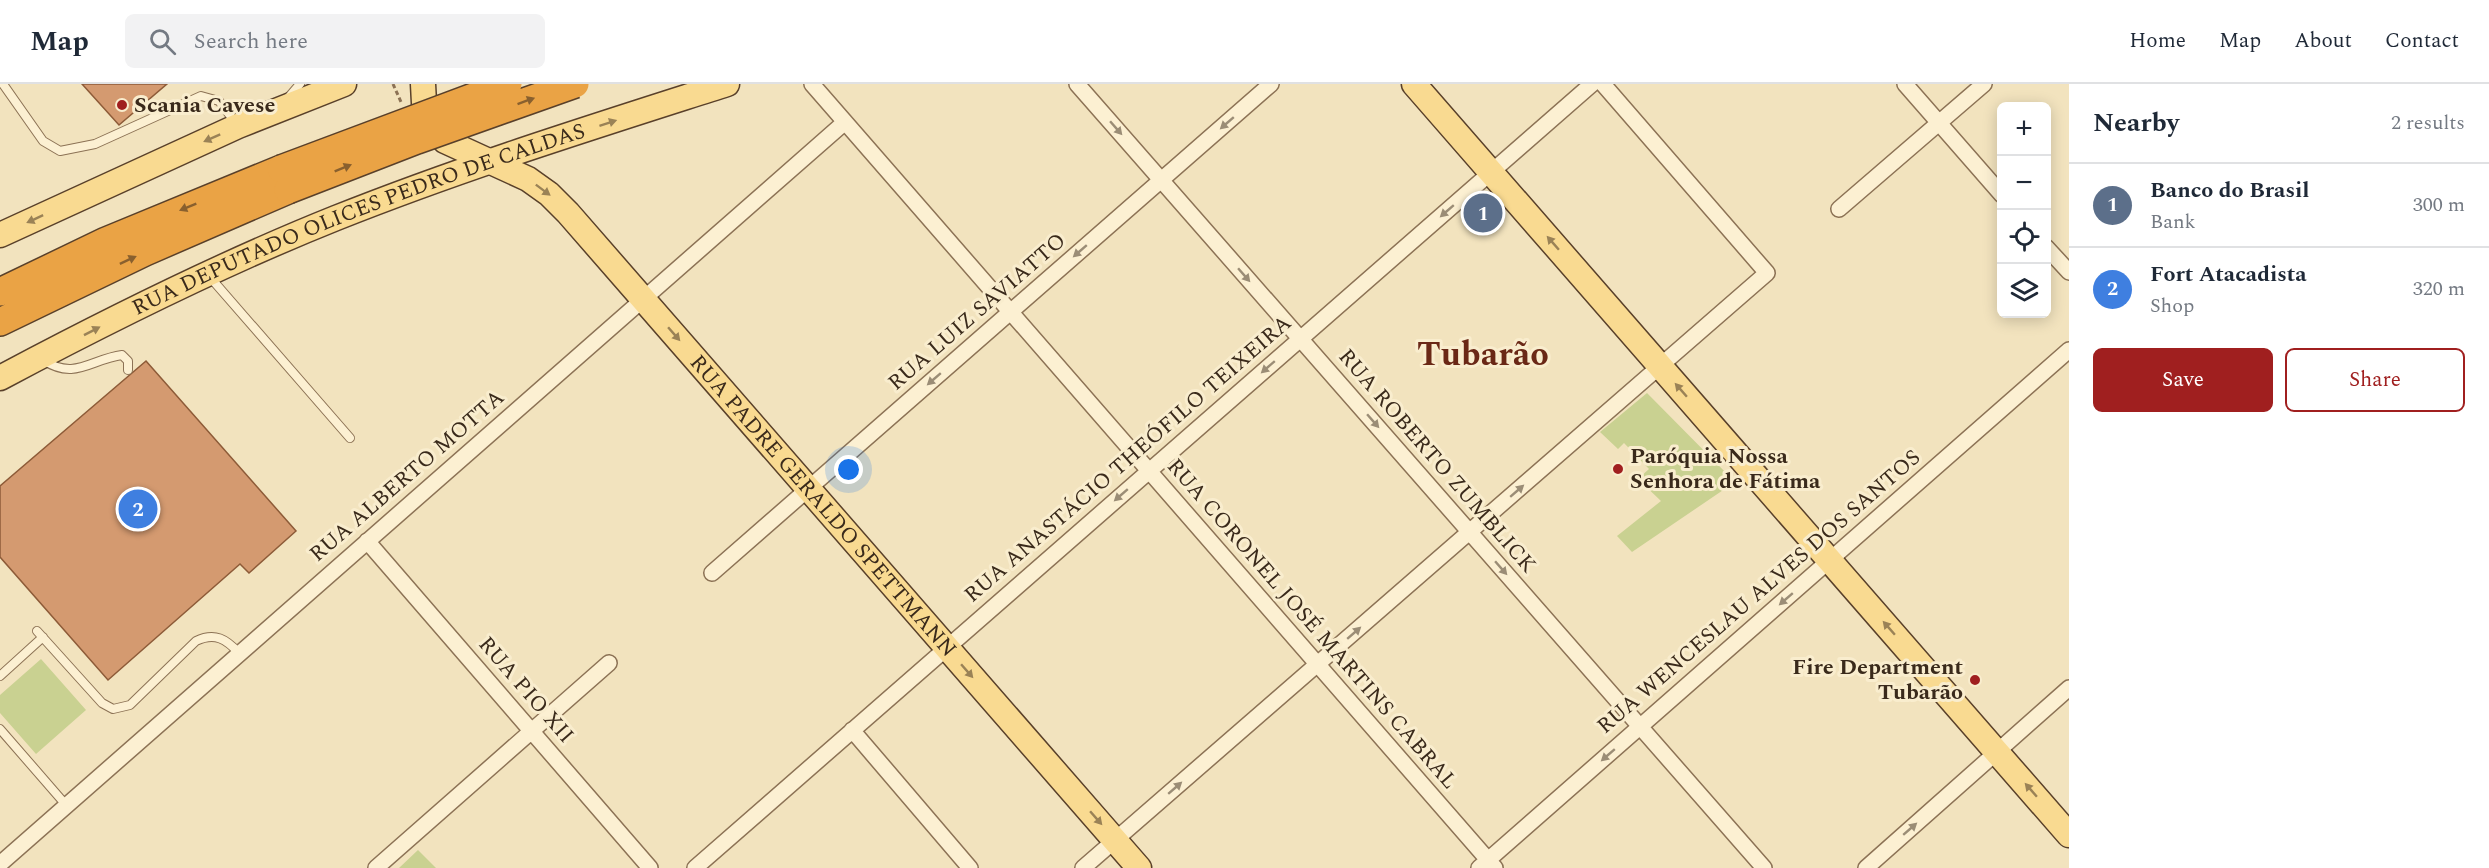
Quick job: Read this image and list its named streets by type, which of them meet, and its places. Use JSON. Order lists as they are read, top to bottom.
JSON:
{
  "streets": {
    "main road": ["RUA DEPUTADO OLICES PEDRO DE CALDAS", "RUA PADRE GERALDO SPETTMANN"],
    "street": [
      "RUA LUIZ SAVIATTO",
      "RUA ANASTÁCIO THEÓFILO TEIXEIRA",
      "RUA ROBERTO ZUMBLICK",
      "RUA ALBERTO MOTTA",
      "RUA WENCESLAU ALVES DOS SANTOS",
      "RUA CORONEL JOSÉ MARTINS CABRAL",
      "RUA PIO XII"
    ]
  },
  "crossings": [
    ["RUA DEPUTADO OLICES PEDRO DE CALDAS", "RUA PADRE GERALDO SPETTMANN"],
    ["RUA LUIZ SAVIATTO", "RUA ROBERTO ZUMBLICK"],
    ["RUA LUIZ SAVIATTO", "RUA PADRE GERALDO SPETTMANN"],
    ["RUA LUIZ SAVIATTO", "RUA CORONEL JOSÉ MARTINS CABRAL"],
    ["RUA ANASTÁCIO THEÓFILO TEIXEIRA", "RUA ROBERTO ZUMBLICK"],
    ["RUA ANASTÁCIO THEÓFILO TEIXEIRA", "RUA PADRE GERALDO SPETTMANN"],
    ["RUA ANASTÁCIO THEÓFILO TEIXEIRA", "RUA CORONEL JOSÉ MARTINS CABRAL"],
    ["RUA ROBERTO ZUMBLICK", "RUA WENCESLAU ALVES DOS SANTOS"],
    ["RUA ALBERTO MOTTA", "RUA PADRE GERALDO SPETTMANN"],
    ["RUA ALBERTO MOTTA", "RUA CORONEL JOSÉ MARTINS CABRAL"],
    ["RUA ALBERTO MOTTA", "RUA PIO XII"],
    ["RUA WENCESLAU ALVES DOS SANTOS", "RUA CORONEL JOSÉ MARTINS CABRAL"]
  ],
  "one_way": [
    "RUA LUIZ SAVIATTO",
    "RUA ANASTÁCIO THEÓFILO TEIXEIRA",
    "RUA ROBERTO ZUMBLICK",
    "RUA PADRE GERALDO SPETTMANN",
    "RUA WENCESLAU ALVES DOS SANTOS"
  ],
  "districts": ["Tubarão"],
  "places": ["Scania Cavese", "Paróquia Nossa Senhora de Fátima", "Fire Department Tubarão"],
  "page": {
    "header": "Map",
    "search": "Search here",
    "nav": [
      "Home",
      "Map",
      "About",
      "Contact"
    ],
    "heading": ["Nearby", "2 results"],
    "map_buttons": ["+", "−"],
    "list": [
      {
        "mark": "1",
        "name": "Banco do Brasil",
        "note": "Bank",
        "value": "300 m"
      },
      {
        "mark": "2",
        "name": "Fort Atacadista",
        "note": "Shop",
        "value": "320 m"
      }
    ],
    "pins": ["1", "2"],
    "buttons": ["Save", "Share"]
  }
}
